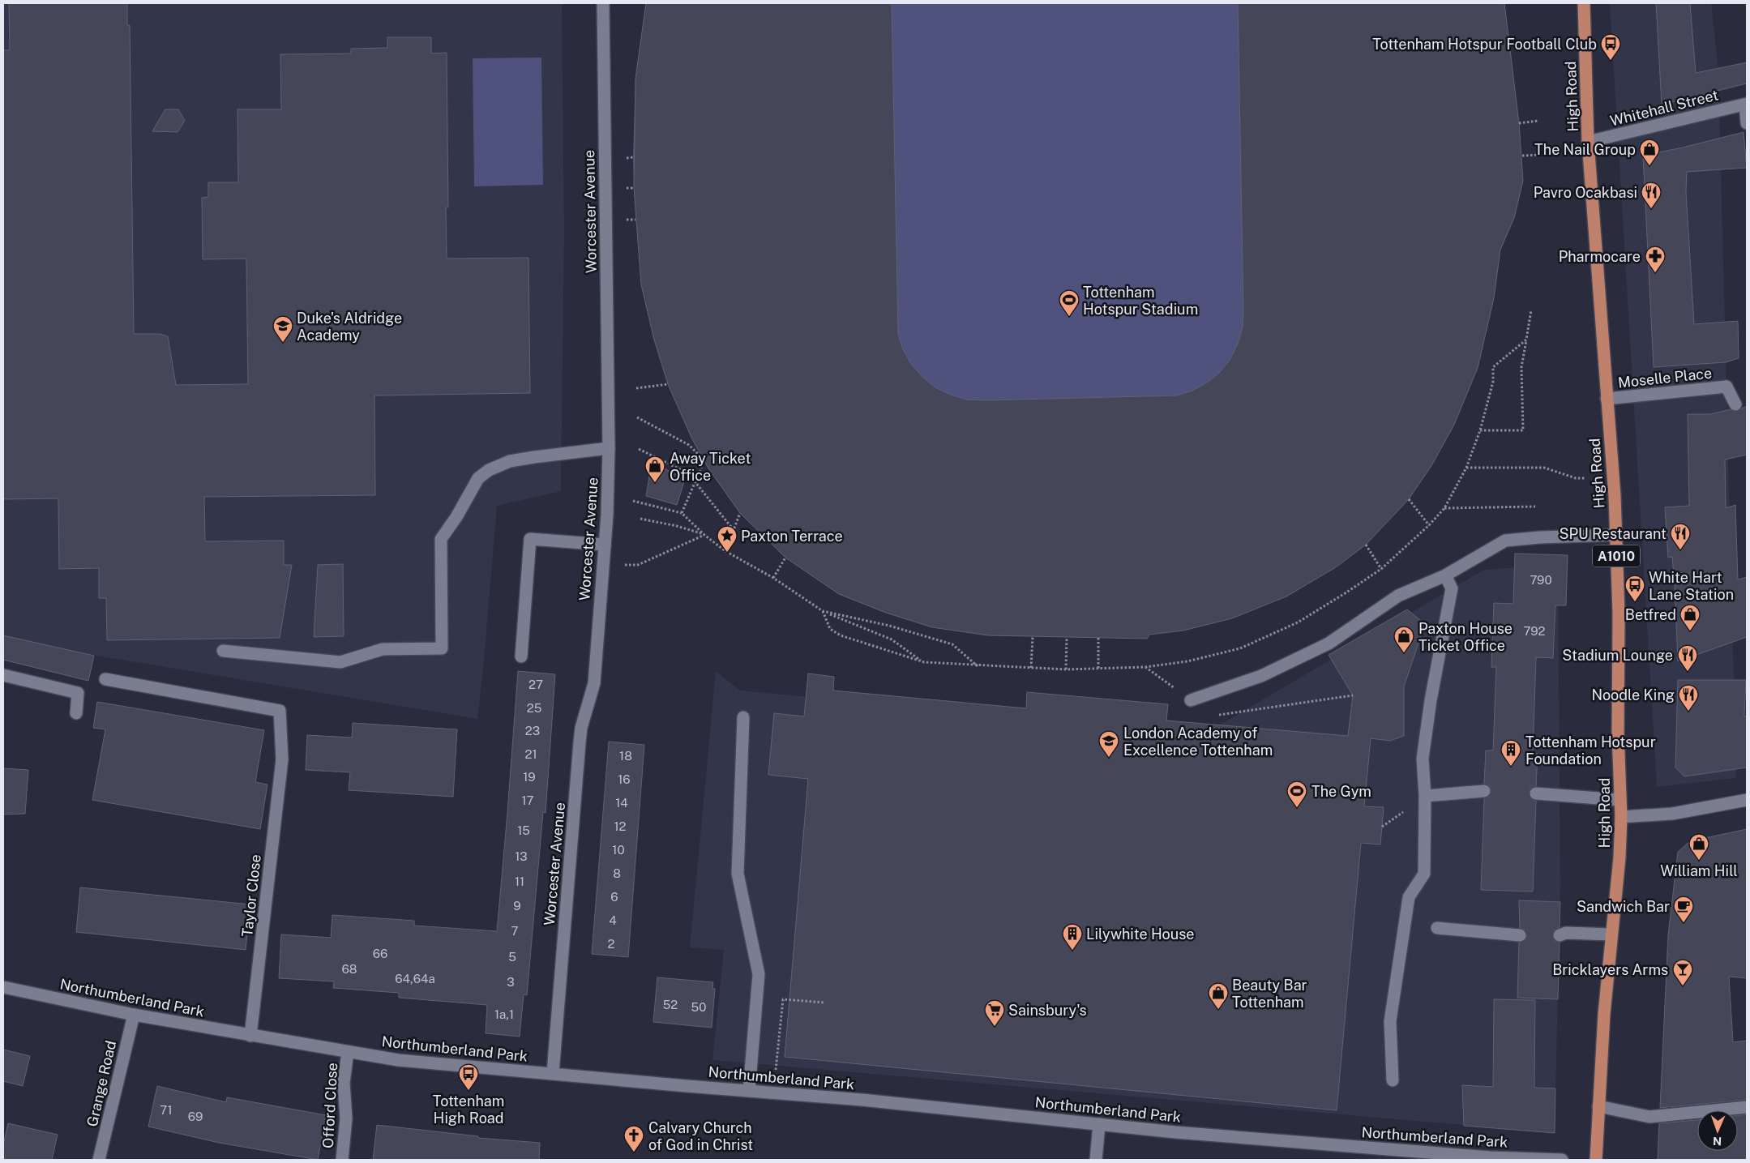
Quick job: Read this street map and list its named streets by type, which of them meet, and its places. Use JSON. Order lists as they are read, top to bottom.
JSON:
{
  "streets": {
    "main road": ["High Road", "A1010"],
    "street": [
      "Whitehall Street",
      "Worcester Avenue",
      "Moselle Place",
      "Taylor Close",
      "Northumberland Park",
      "Grange Road",
      "Offord Close"
    ]
  },
  "crossings": [
    ["High Road", "Whitehall Street"],
    ["High Road", "Moselle Place"],
    ["Worcester Avenue", "Northumberland Park"],
    ["Taylor Close", "Northumberland Park"],
    ["Northumberland Park", "Grange Road"],
    ["Northumberland Park", "Offord Close"]
  ],
  "places": {
    "bus stop": ["Tottenham Hotspur Football Club", "White Hart Lane Station", "Tottenham High Road"],
    "shop": [
      "The Nail Group",
      "Away Ticket Office",
      "Betfred",
      "Paxton House Ticket Office",
      "William Hill",
      "Beauty Bar Tottenham"
    ],
    "restaurant": [
      "Pavro Ocakbasi",
      "SPU Restaurant",
      "Stadium Lounge",
      "Noodle King"
    ],
    "pharmacy": ["Pharmocare"],
    "sports": ["Tottenham Hotspur Stadium", "The Gym"],
    "school or university": ["Duke's Aldridge Academy", "London Academy of Excellence Tottenham"],
    "place": ["Paxton Terrace"],
    "building": ["Tottenham Hotspur Foundation", "Lilywhite House"],
    "cafe": ["Sandwich Bar"],
    "bar": ["Bricklayers Arms"],
    "supermarket": ["Sainsbury's"],
    "church": ["Calvary Church of God in Christ"]
  },
  "house_numbers": [
    "790",
    "792",
    "27",
    "25",
    "23",
    "21",
    "18",
    "19",
    "16",
    "17",
    "14",
    "12",
    "15",
    "10",
    "13",
    "8",
    "11",
    "6",
    "9",
    "4",
    "7",
    "2",
    "66",
    "5",
    "68",
    "64,64a",
    "3",
    "52",
    "50",
    "1a,1",
    "71",
    "69"
  ],
  "north": "bottom"
}
